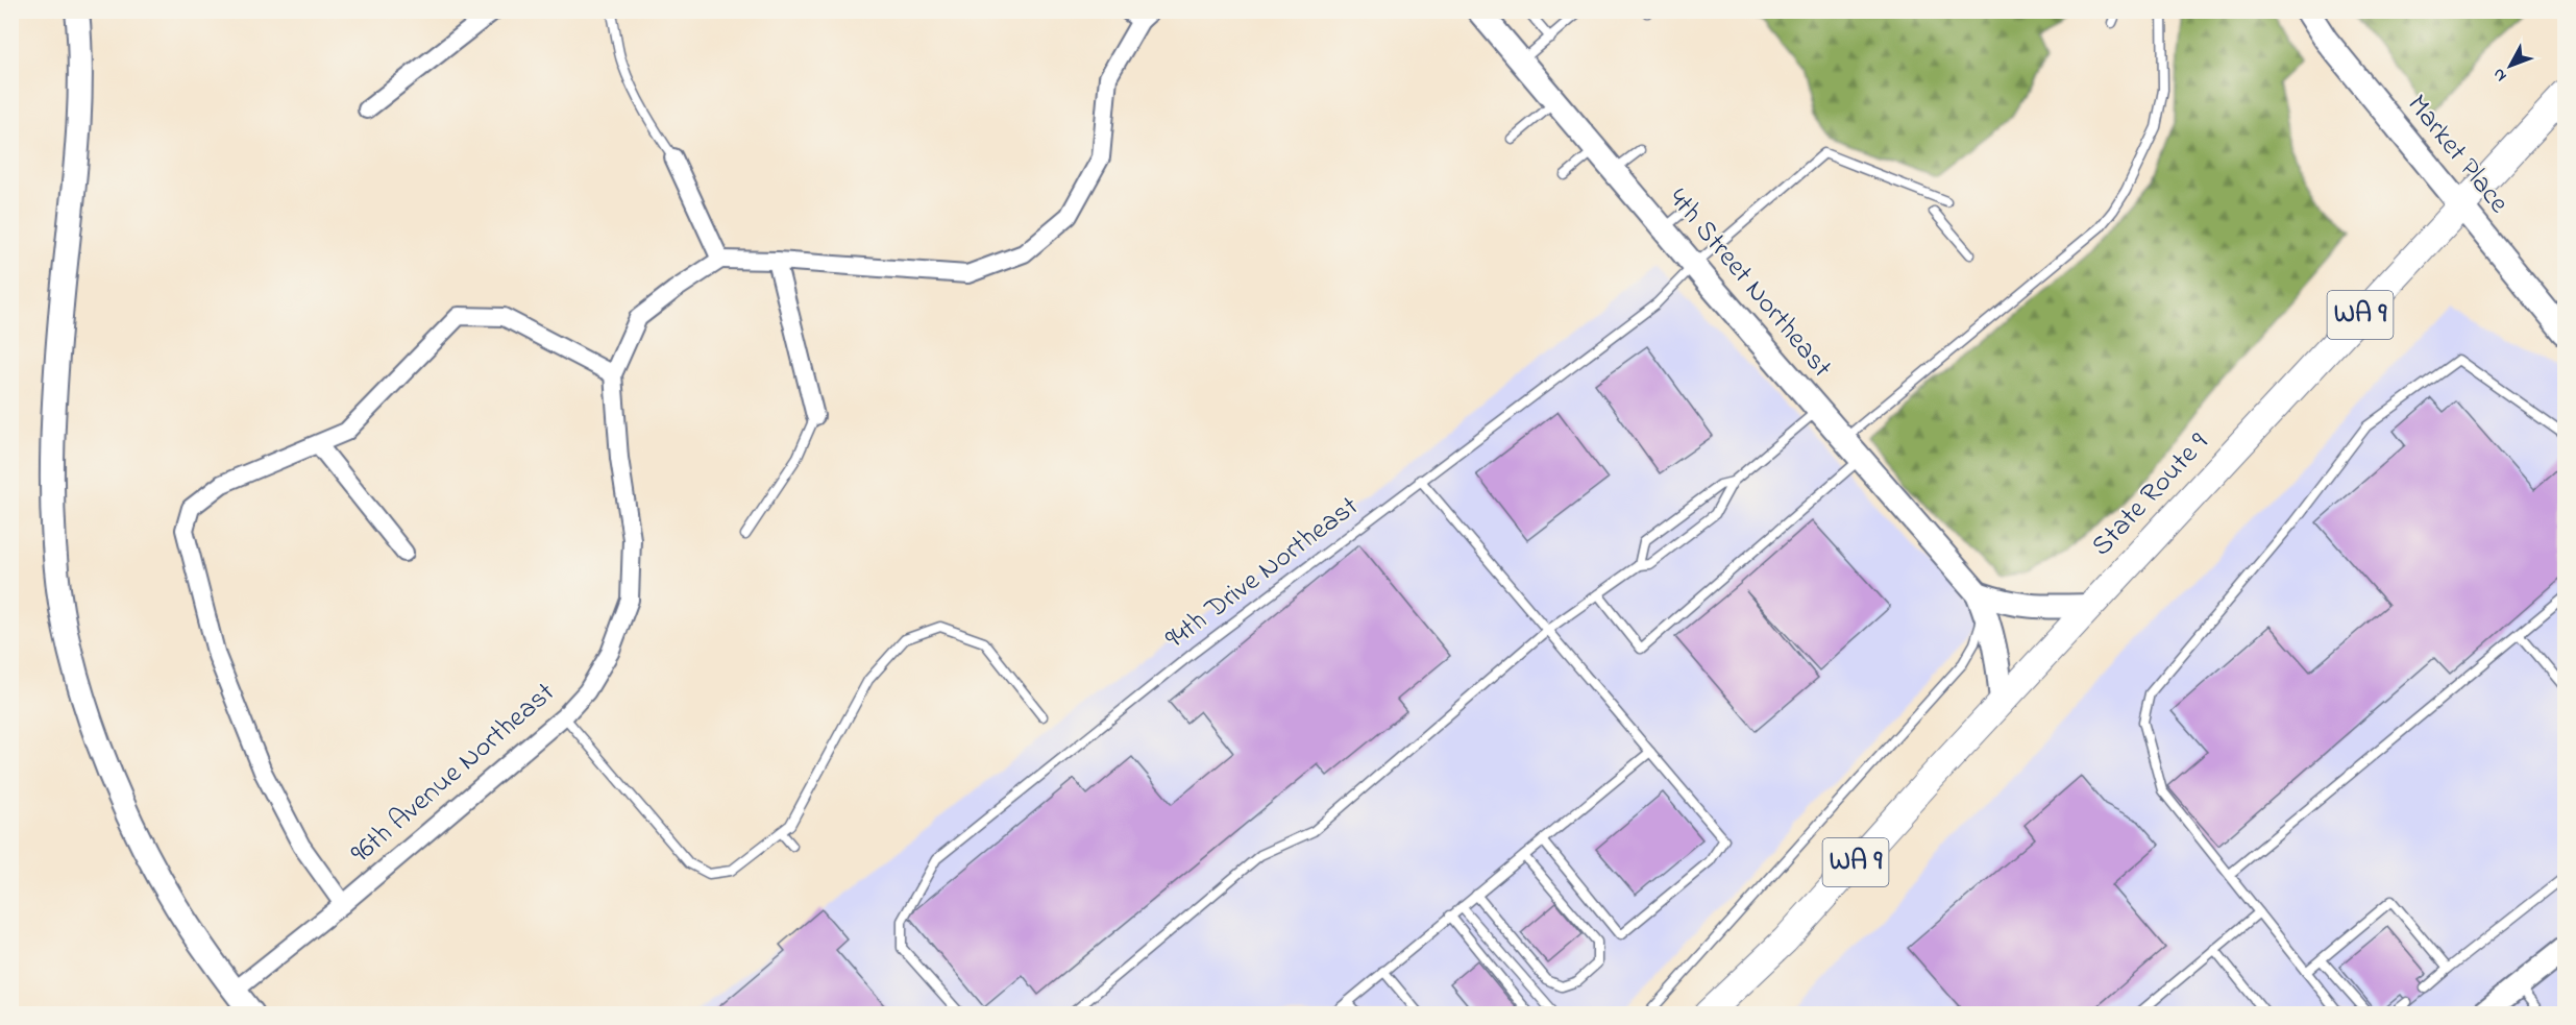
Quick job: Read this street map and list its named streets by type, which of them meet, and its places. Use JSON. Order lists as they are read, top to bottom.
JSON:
{
  "streets": {
    "main road": ["WA 9", "State Route 9"],
    "street": ["Market Place", "4th Street Northeast", "96th Avenue Northeast"],
    "lane": ["94th Drive Northeast"]
  },
  "crossings": [
    ["Market Place", "State Route 9"],
    ["4th Street Northeast", "94th Drive Northeast"]
  ],
  "north": "bottom left"
}
